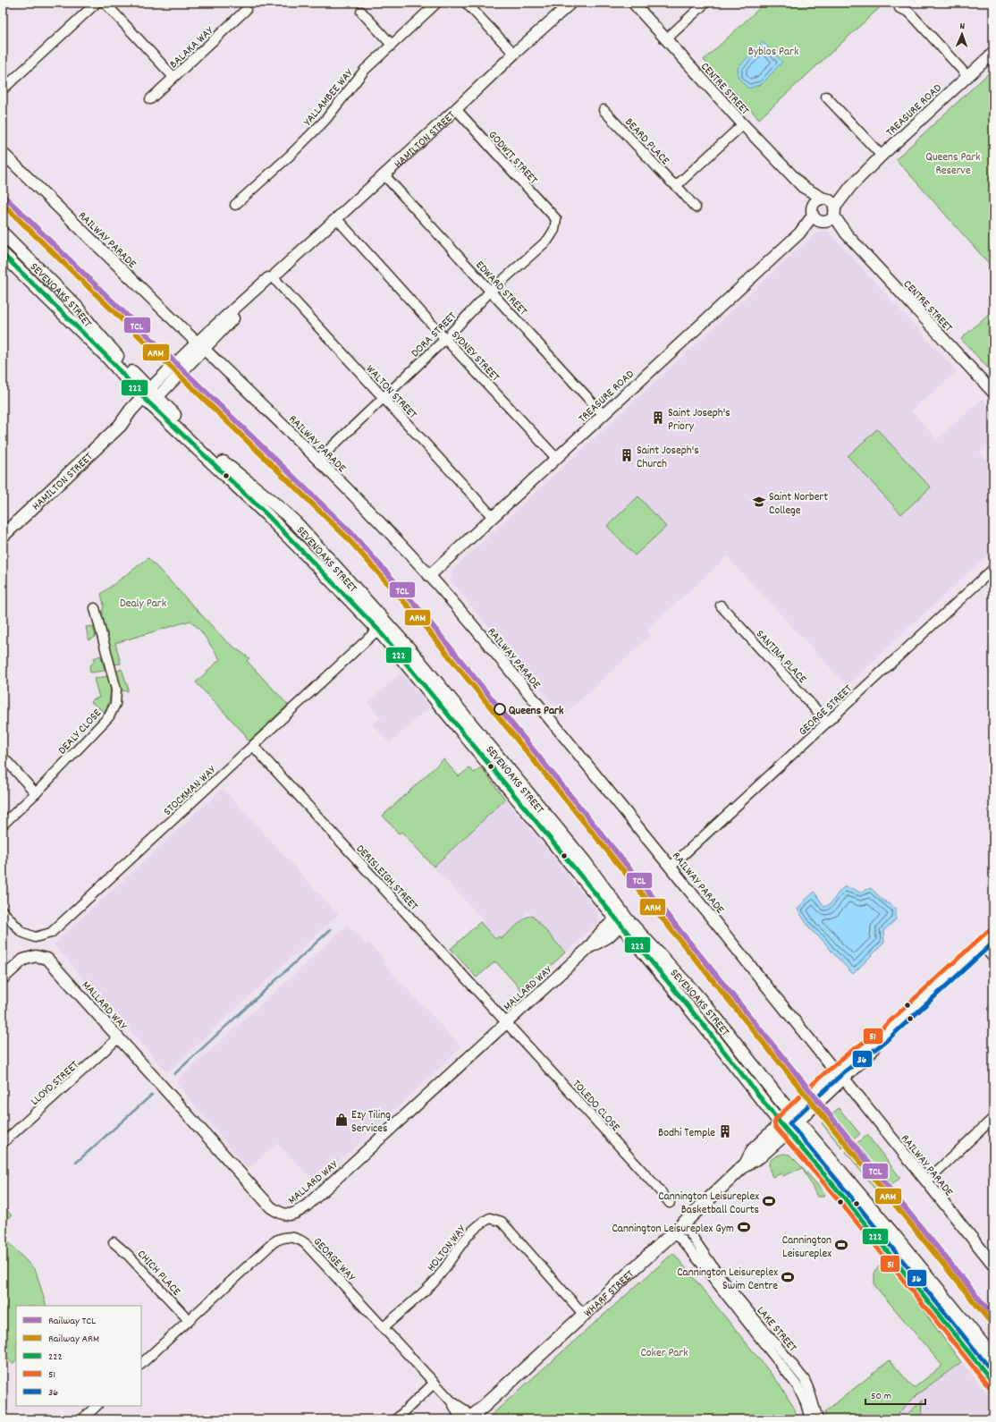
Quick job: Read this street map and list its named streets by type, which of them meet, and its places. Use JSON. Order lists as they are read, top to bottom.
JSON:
{
  "streets": {
    "main road": ["HAMILTON STREET", "SEVENOAKS STREET", "WHARF STREET"],
    "street": [
      "BALAKA WAY",
      "CENTRE STREET",
      "YALLAMBEE WAY",
      "TREASURE ROAD",
      "BEARD PLACE",
      "GODWIT STREET",
      "RAILWAY PARADE",
      "EDWARD STREET",
      "DORA STREET",
      "SYDNEY STREET",
      "WALTON STREET",
      "SANTINA PLACE",
      "GEORGE STREET",
      "DEALY CLOSE",
      "STOCKMAN WAY",
      "DERISLEIGH STREET",
      "MALLARD WAY",
      "LLOYD STREET",
      "TOLEDO CLOSE",
      "HOLTON WAY",
      "GEORGE WAY",
      "CHICH PLACE",
      "LAKE STREET"
    ]
  },
  "crossings": [
    ["CENTRE STREET", "TREASURE ROAD"],
    ["TREASURE ROAD", "RAILWAY PARADE"],
    ["TREASURE ROAD", "EDWARD STREET"],
    ["TREASURE ROAD", "SYDNEY STREET"],
    ["TREASURE ROAD", "WALTON STREET"],
    ["HAMILTON STREET", "GODWIT STREET"],
    ["HAMILTON STREET", "RAILWAY PARADE"],
    ["HAMILTON STREET", "EDWARD STREET"],
    ["HAMILTON STREET", "SEVENOAKS STREET"],
    ["HAMILTON STREET", "SYDNEY STREET"],
    ["HAMILTON STREET", "WALTON STREET"],
    ["GODWIT STREET", "DORA STREET"],
    ["RAILWAY PARADE", "DORA STREET"],
    ["RAILWAY PARADE", "GEORGE STREET"],
    ["RAILWAY PARADE", "WHARF STREET"],
    ["EDWARD STREET", "DORA STREET"],
    ["SEVENOAKS STREET", "STOCKMAN WAY"],
    ["SEVENOAKS STREET", "MALLARD WAY"],
    ["SEVENOAKS STREET", "WHARF STREET"],
    ["DORA STREET", "SYDNEY STREET"],
    ["DORA STREET", "WALTON STREET"],
    ["SANTINA PLACE", "GEORGE STREET"],
    ["STOCKMAN WAY", "DERISLEIGH STREET"],
    ["DERISLEIGH STREET", "MALLARD WAY"],
    ["DERISLEIGH STREET", "TOLEDO CLOSE"],
    ["MALLARD WAY", "LLOYD STREET"],
    ["MALLARD WAY", "TOLEDO CLOSE"],
    ["HOLTON WAY", "GEORGE WAY"],
    ["HOLTON WAY", "WHARF STREET"],
    ["GEORGE WAY", "CHICH PLACE"],
    ["GEORGE WAY", "WHARF STREET"],
    ["WHARF STREET", "LAKE STREET"]
  ],
  "parks": [
    "Byblos Park",
    "Queens Park Reserve",
    "Dealy Park",
    "Coker Park"
  ],
  "places": {
    "building": ["Saint Joseph's Priory", "Saint Joseph's Church", "Bodhi Temple"],
    "school or university": ["Saint Norbert College"],
    "other": ["Queens Park"],
    "shop": ["Ezy Tiling Services"],
    "sports": [
      "Cannington Leisureplex Basketball Courts",
      "Cannington Leisureplex Gym",
      "Cannington Leisureplex",
      "Cannington Leisureplex Swim Centre"
    ]
  },
  "lines": [
    "rail line TCL",
    "rail line ARM",
    "transit line 222",
    "transit line 51",
    "transit line 36"
  ],
  "legend": [
    "Railway TCL",
    "Railway ARM",
    "222",
    "51",
    "36"
  ],
  "scale_bar": "50 m",
  "north": "top"
}
